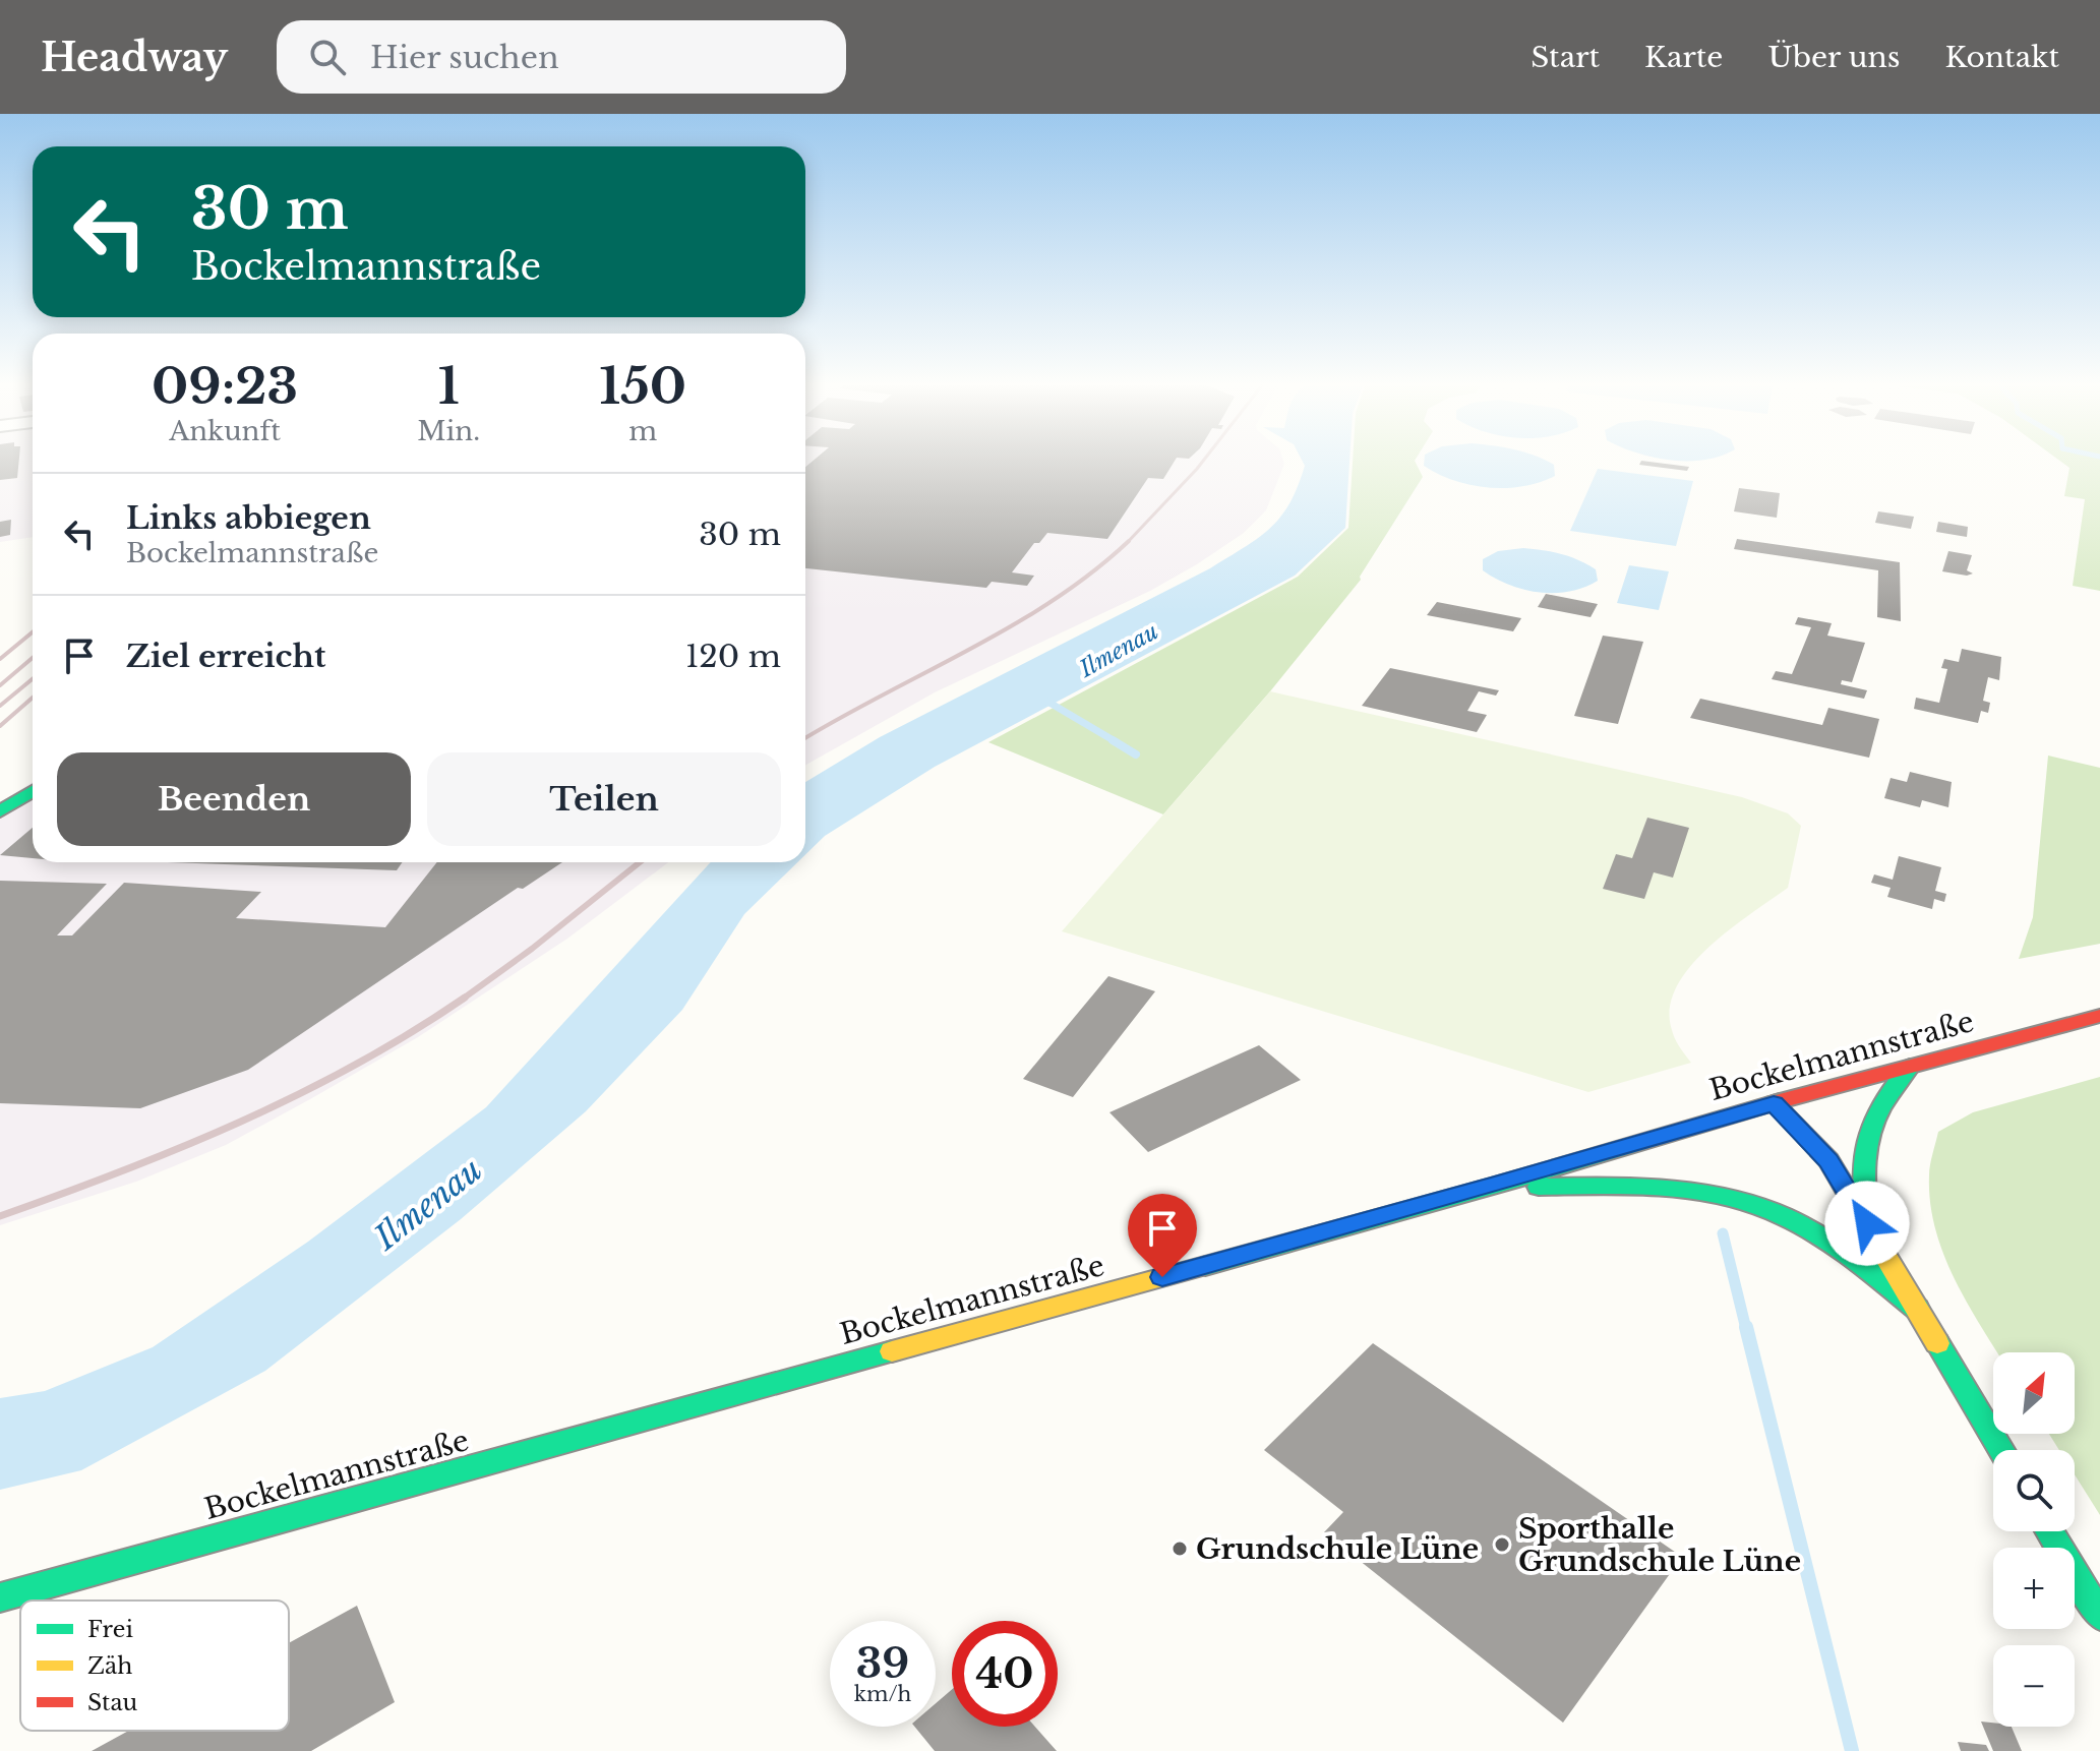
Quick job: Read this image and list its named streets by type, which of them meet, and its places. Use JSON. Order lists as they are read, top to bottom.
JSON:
{
  "streets": {
    "main road": ["Bockelmannstraße"]
  },
  "water": ["Ilmenau"],
  "places": ["Sporthalle Grundschule Lüne", "Grundschule Lüne"],
  "legend": ["Frei", "Zäh", "Stau"],
  "north": "top right",
  "page": {
    "header": "Headway",
    "search": "Hier suchen",
    "nav": [
      "Start",
      "Karte",
      "Über uns",
      "Kontakt"
    ],
    "turn": ["30 m", "Bockelmannstraße"],
    "eta": [
      "09:23",
      "Ankunft",
      "1",
      "Min.",
      "150",
      "m"
    ],
    "list": [
      {
        "name": "Links abbiegen",
        "note": "Bockelmannstraße",
        "value": "30 m"
      },
      {
        "name": "Ziel erreicht",
        "value": "120 m"
      }
    ],
    "buttons": ["Beenden", "Teilen"],
    "map_buttons": ["+", "−"],
    "speed": "39 km/h",
    "limit": "40"
  }
}
